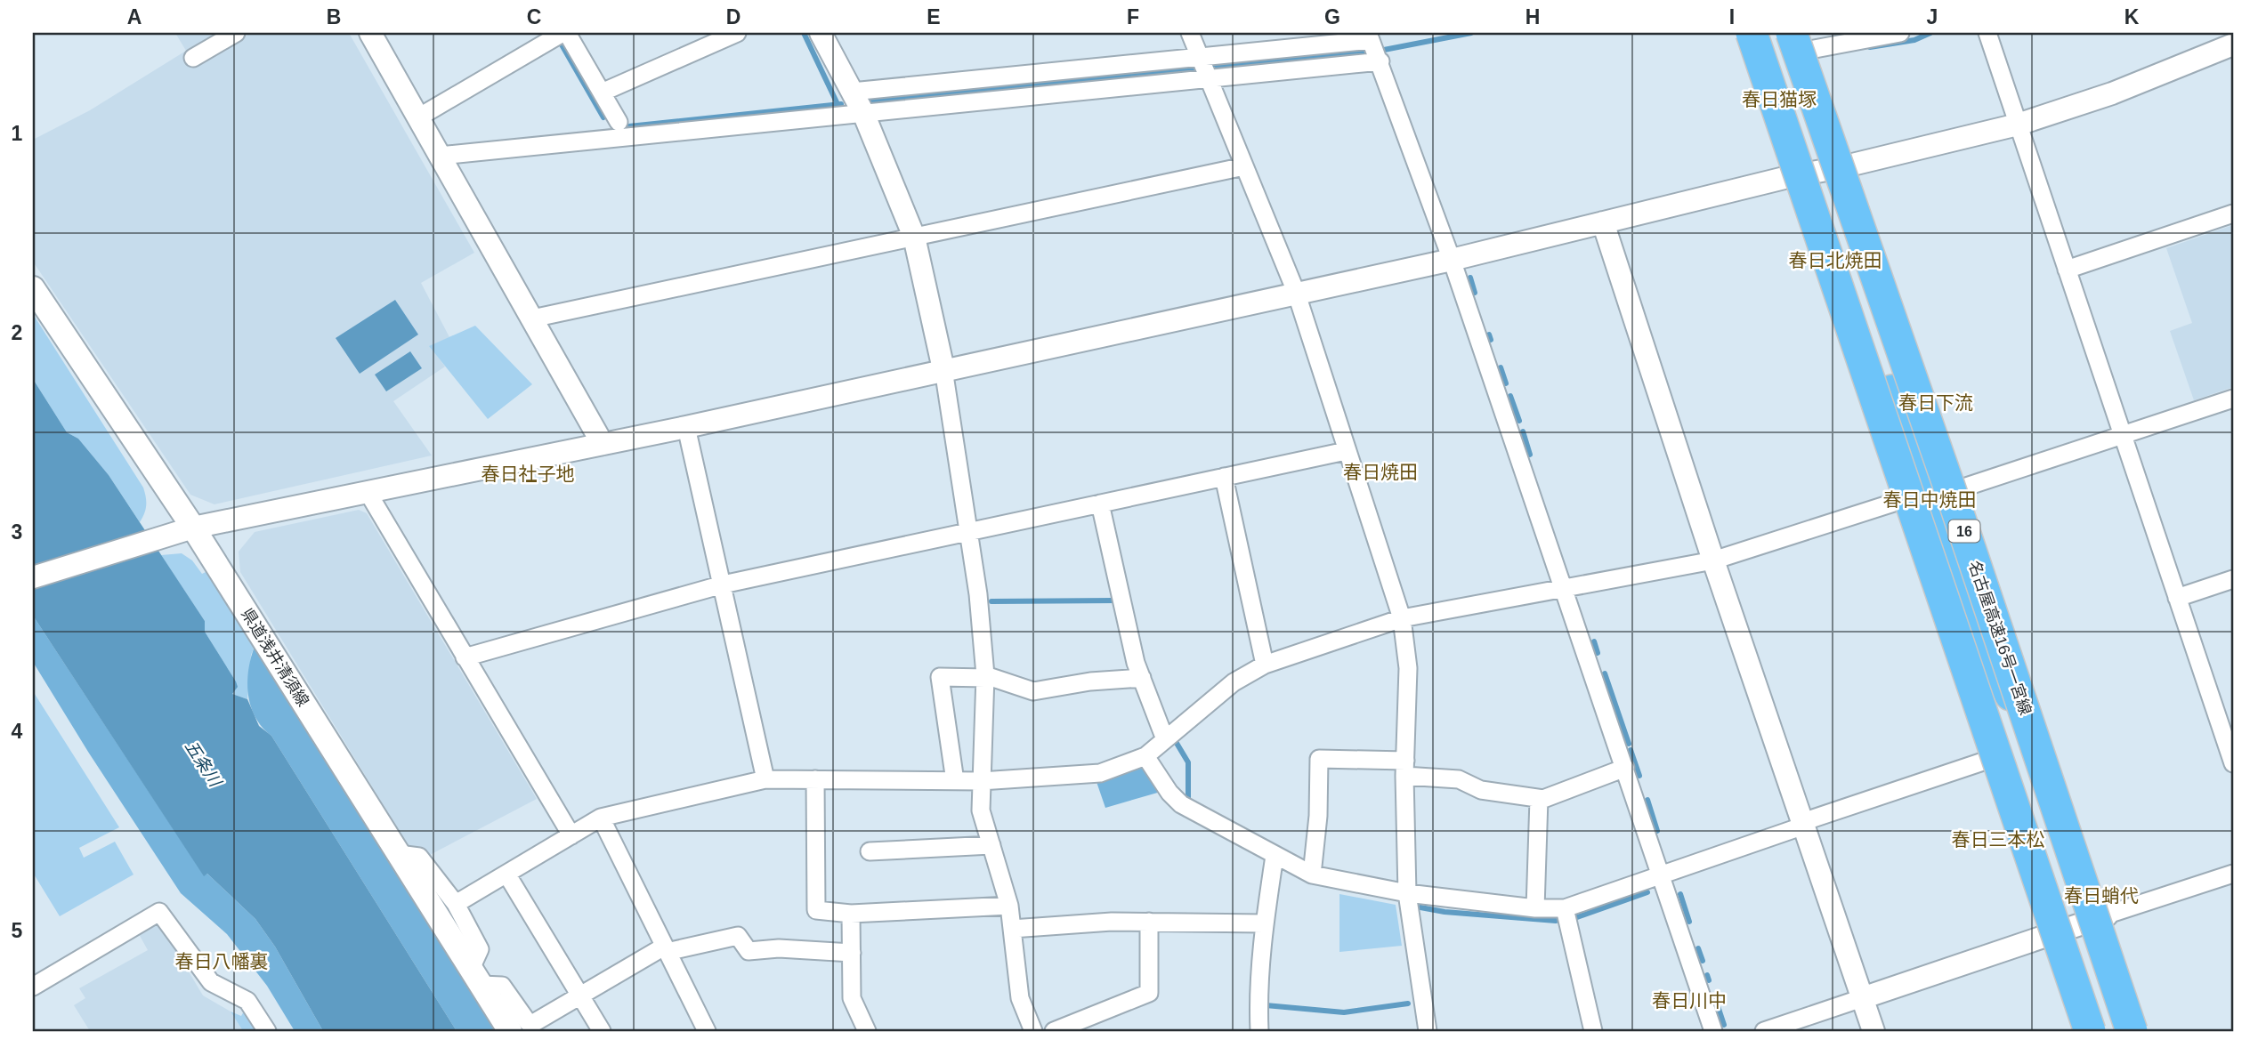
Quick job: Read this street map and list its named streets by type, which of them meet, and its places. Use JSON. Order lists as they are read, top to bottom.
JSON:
{
  "streets": {
    "highway": ["16", "名古屋高速16号一宮線"],
    "main road": ["県道浅井清須線"]
  },
  "districts": [
    "春日猫塚",
    "春日北焼田",
    "春日下流",
    "春日焼田",
    "春日社子地",
    "春日中焼田",
    "春日三本松",
    "春日蛸代",
    "春日八幡裏",
    "春日川中"
  ],
  "water": ["五条川"],
  "grid": {
    "columns": [
      "A",
      "B",
      "C",
      "D",
      "E",
      "F",
      "G",
      "H",
      "I",
      "J",
      "K"
    ],
    "rows": [
      "1",
      "2",
      "3",
      "4",
      "5"
    ]
  }
}
